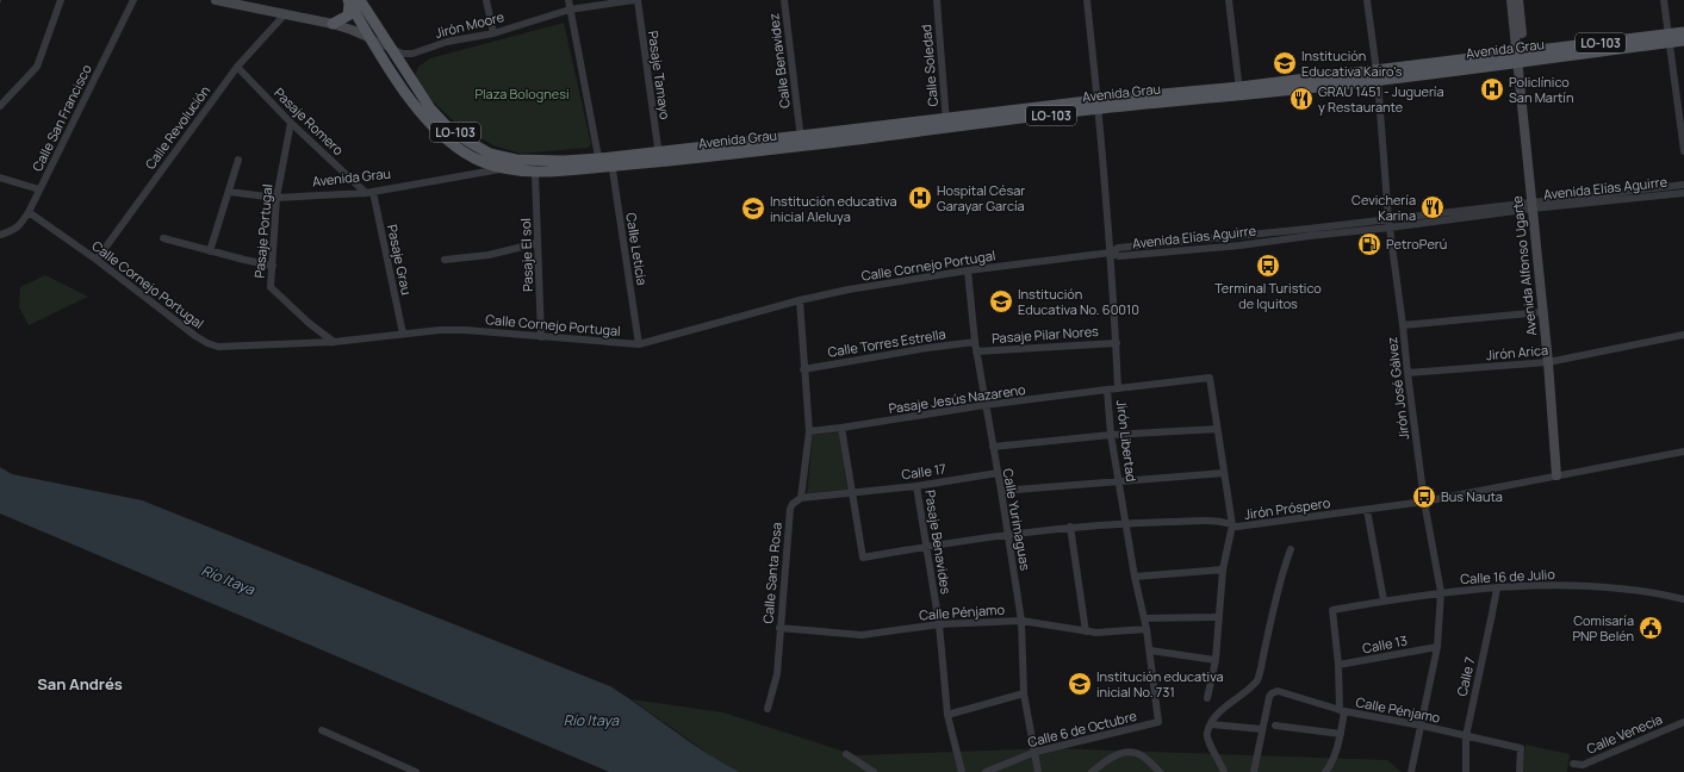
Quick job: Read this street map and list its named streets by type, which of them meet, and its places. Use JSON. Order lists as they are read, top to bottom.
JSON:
{
  "streets": {
    "main road": ["LO-103", "Avenida Grau", "Avenida Alfonso Ugarte"],
    "street": [
      "Jirón Moore",
      "Calle Benavidez",
      "Calle Soledad",
      "Pasaje Tamayo",
      "Calle San Francisco",
      "Pasaje Romero",
      "Calle Revolución",
      "Avenida Elías Aguirre",
      "Pasaje Portugal",
      "Calle Leticia",
      "Pasaje El sol",
      "Pasaje Grau",
      "Calle Cornejo Portugal",
      "Pasaje Pilar Nores",
      "Calle Torres Estrella",
      "Jirón Arica",
      "Jirón José Gálvez",
      "Pasaje Jesús Nazareno",
      "Jirón Libertad",
      "Calle 17",
      "Jirón Próspero",
      "Calle Yurimaguas",
      "Pasaje Benavides",
      "Calle Santa Rosa",
      "Calle 16 de Julio",
      "Calle Pénjamo",
      "Calle 13",
      "Calle 7",
      "Calle 6 de Octubre",
      "Calle Venecia"
    ]
  },
  "crossings": [
    ["Jirón Moore", "LO-103"],
    ["Jirón Moore", "Avenida Grau"],
    ["Jirón Moore", "Pasaje Tamayo"],
    ["LO-103", "Avenida Grau"],
    ["LO-103", "Calle Leticia"],
    ["Avenida Grau", "Calle Benavidez"],
    ["Avenida Grau", "Calle Soledad"],
    ["Avenida Grau", "Pasaje Tamayo"],
    ["Avenida Grau", "Pasaje Romero"],
    ["Avenida Grau", "Pasaje Portugal"],
    ["Avenida Grau", "Calle Leticia"],
    ["Avenida Grau", "Pasaje El sol"],
    ["Avenida Grau", "Pasaje Grau"],
    ["Avenida Grau", "Avenida Alfonso Ugarte"],
    ["Avenida Grau", "Jirón José Gálvez"],
    ["Avenida Grau", "Jirón Libertad"],
    ["Calle San Francisco", "Calle Cornejo Portugal"],
    ["Pasaje Romero", "Calle Revolución"],
    ["Pasaje Romero", "Pasaje Portugal"],
    ["Pasaje Romero", "Pasaje Grau"],
    ["Calle Revolución", "Calle Cornejo Portugal"],
    ["Avenida Elías Aguirre", "Calle Cornejo Portugal"],
    ["Avenida Elías Aguirre", "Avenida Alfonso Ugarte"],
    ["Avenida Elías Aguirre", "Jirón José Gálvez"],
    ["Avenida Elías Aguirre", "Jirón Libertad"],
    ["Pasaje Portugal", "Calle Cornejo Portugal"],
    ["Calle Leticia", "Calle Cornejo Portugal"],
    ["Pasaje El sol", "Calle Cornejo Portugal"],
    ["Pasaje Grau", "Calle Cornejo Portugal"],
    ["Calle Cornejo Portugal", "Jirón Libertad"],
    ["Calle Cornejo Portugal", "Calle Yurimaguas"],
    ["Calle Cornejo Portugal", "Calle Santa Rosa"],
    ["Avenida Alfonso Ugarte", "Jirón Arica"],
    ["Avenida Alfonso Ugarte", "Jirón Próspero"],
    ["Pasaje Pilar Nores", "Jirón Libertad"],
    ["Pasaje Pilar Nores", "Calle Yurimaguas"],
    ["Calle Torres Estrella", "Calle Yurimaguas"],
    ["Calle Torres Estrella", "Calle Santa Rosa"],
    ["Jirón Arica", "Jirón José Gálvez"],
    ["Jirón José Gálvez", "Jirón Próspero"],
    ["Jirón José Gálvez", "Calle 16 de Julio"],
    ["Jirón José Gálvez", "Calle Pénjamo"],
    ["Jirón José Gálvez", "Calle 13"],
    ["Pasaje Jesús Nazareno", "Jirón Libertad"],
    ["Pasaje Jesús Nazareno", "Calle Yurimaguas"],
    ["Pasaje Jesús Nazareno", "Calle Santa Rosa"],
    ["Jirón Libertad", "Jirón Próspero"],
    ["Jirón Libertad", "Calle Pénjamo"],
    ["Jirón Libertad", "Calle 6 de Octubre"],
    ["Calle 17", "Jirón Próspero"],
    ["Calle 17", "Calle Yurimaguas"],
    ["Calle 17", "Pasaje Benavides"],
    ["Calle 17", "Calle Santa Rosa"],
    ["Jirón Próspero", "Calle Yurimaguas"],
    ["Jirón Próspero", "Pasaje Benavides"],
    ["Calle Yurimaguas", "Calle Pénjamo"],
    ["Calle Yurimaguas", "Calle 6 de Octubre"],
    ["Pasaje Benavides", "Calle Pénjamo"],
    ["Calle Santa Rosa", "Calle Pénjamo"],
    ["Calle 16 de Julio", "Calle 13"],
    ["Calle 16 de Julio", "Calle 7"],
    ["Calle Pénjamo", "Calle 7"]
  ],
  "districts": ["San Andrés"],
  "water": ["Río Itaya"],
  "parks": ["Plaza Bolognesi"],
  "places": {
    "school or university": [
      "Institución Educativa Kairo's",
      "Institución educativa inicial Aleluya",
      "Institución Educativa No. 60010",
      "Institución educativa inicial No. 731"
    ],
    "hospital": ["Policlínico San Martín", "Hospital César Garayar García"],
    "restaurant": ["GRAU 1451 - Juguería y Restaurante", "Cevichería Karina"],
    "fuel station": ["PetroPerú"],
    "bus stop": ["Terminal Turistico de Iquitos", "Bus Nauta"],
    "public building": ["Comisaría PNP Belén"]
  }
}
